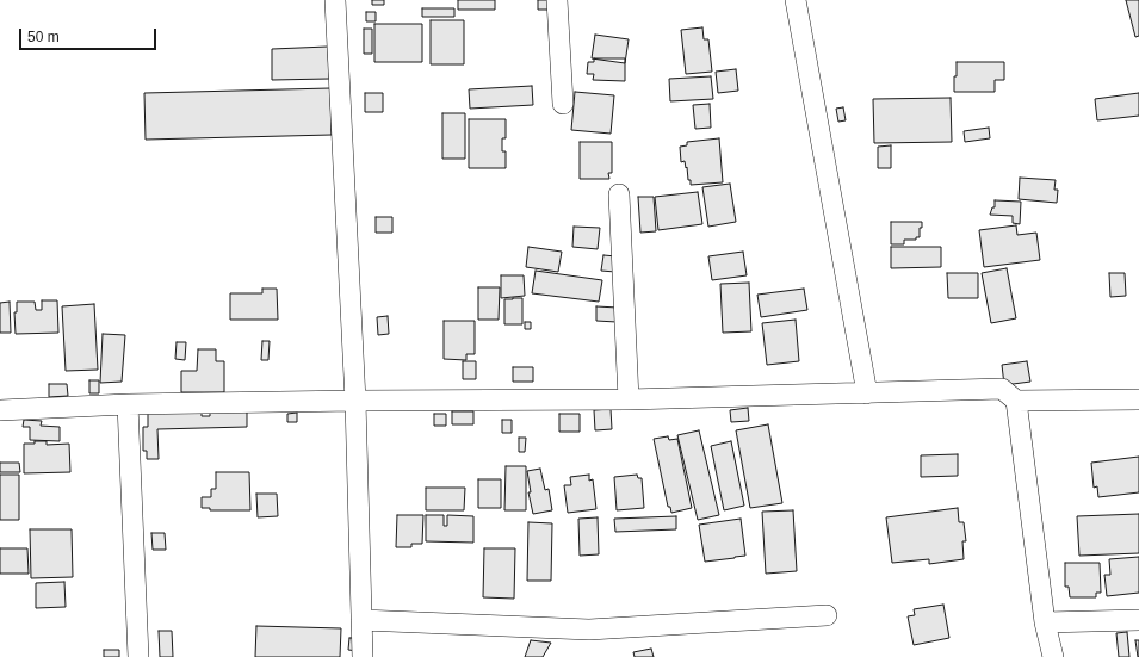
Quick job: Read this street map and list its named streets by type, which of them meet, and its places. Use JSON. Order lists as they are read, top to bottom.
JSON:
{
  "scale_bar": "50 m"
}
